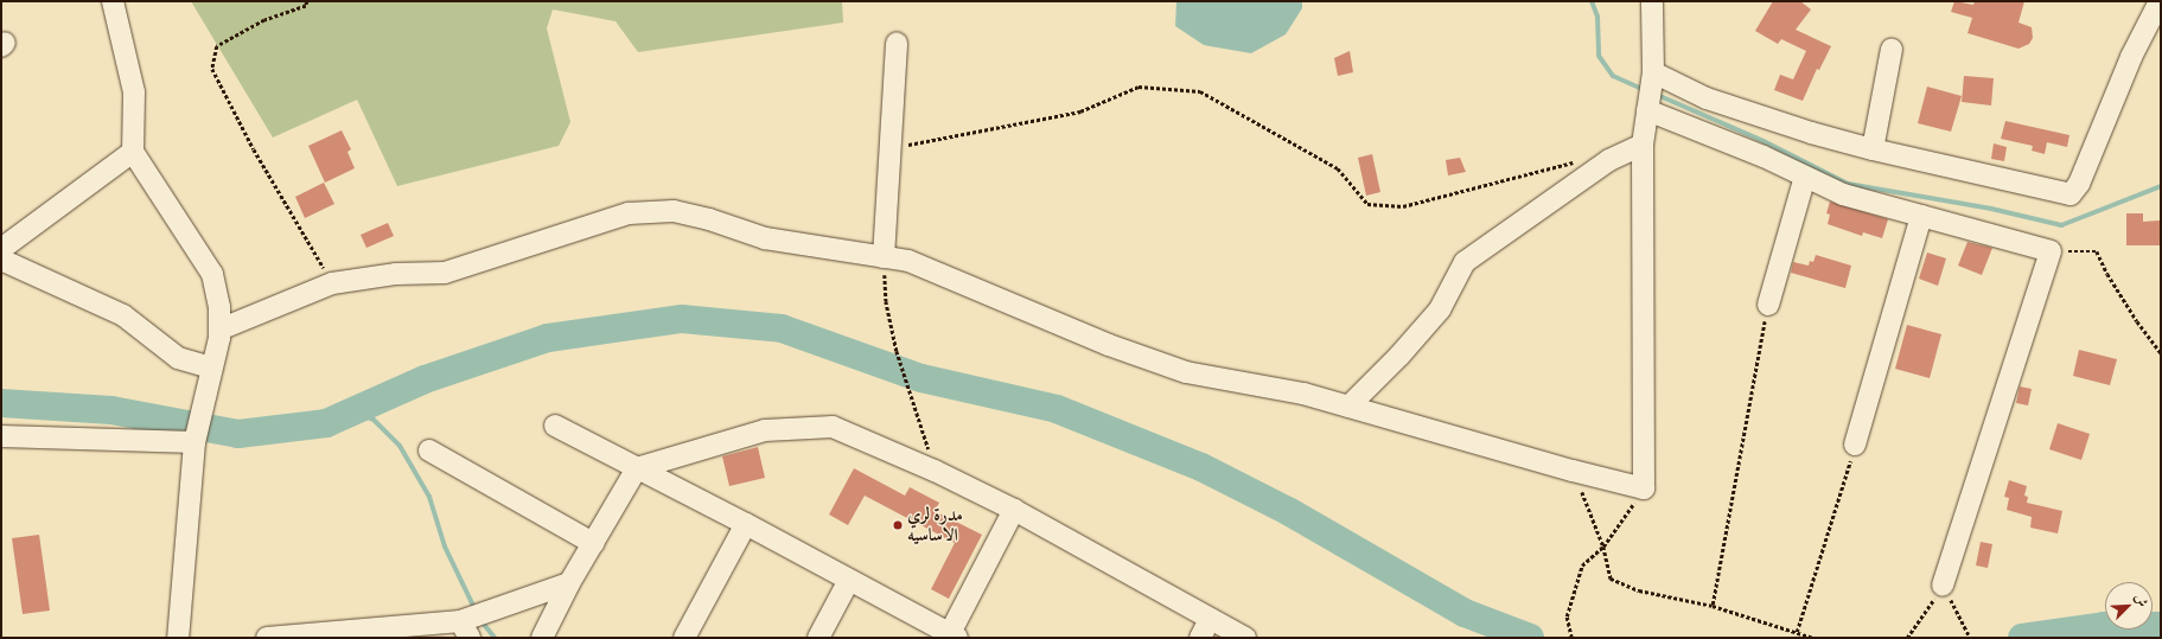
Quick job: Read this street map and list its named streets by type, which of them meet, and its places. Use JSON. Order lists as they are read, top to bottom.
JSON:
{
  "places": ["مدرة لري الاساسیه"],
  "north": "top right"
}
